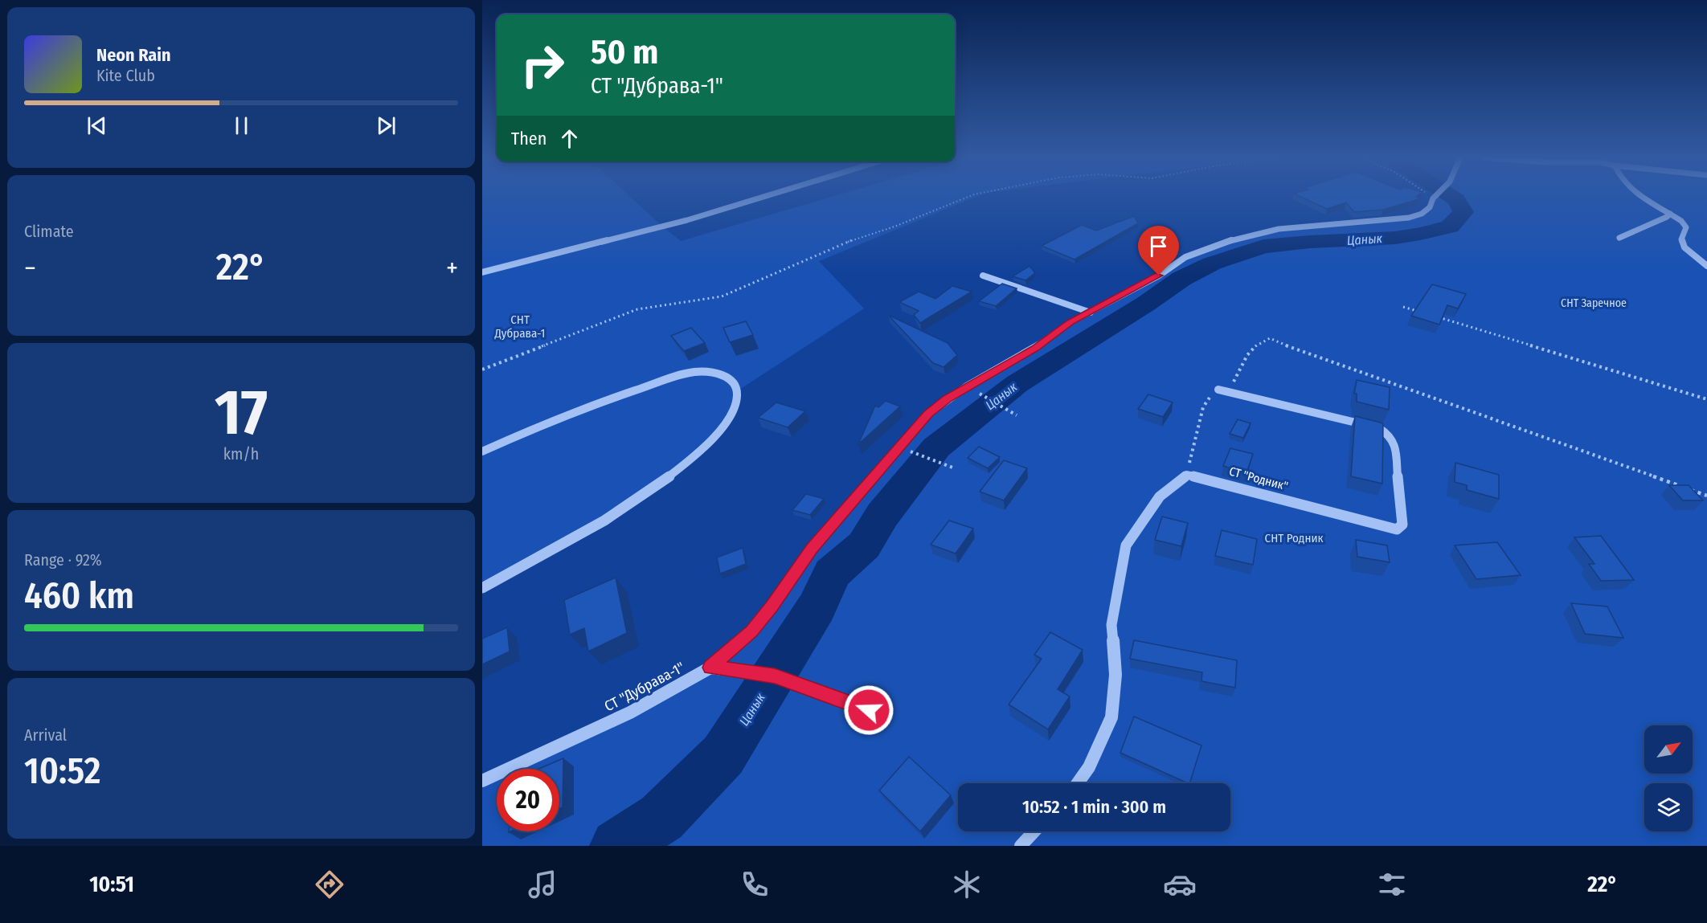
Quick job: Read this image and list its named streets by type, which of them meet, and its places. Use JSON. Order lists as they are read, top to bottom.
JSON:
{
  "streets": {
    "street": ["СТ \"Родник\"", "СТ \"Дубрава-1\""]
  },
  "water": ["Цанык"],
  "parks": ["СНТ Заречное", "СНТ Дубрава-1", "СНТ Родник"],
  "north": "top right",
  "page": {
    "turn": ["50 m", "СТ \"Дубрава-1\""],
    "song": ["Neon Rain", "Kite Club"],
    "then": "Then",
    "tile": [
      "Climate",
      ["17", "km/h"],
      ["Range · 92%", "460 km"],
      ["Arrival", "10:52"]
    ],
    "heat": ["−", "22°", "+"],
    "limit": "20",
    "trip": "10:52 · 1 min · 300 m",
    "tabs": ["10:51", "22°"]
  }
}
